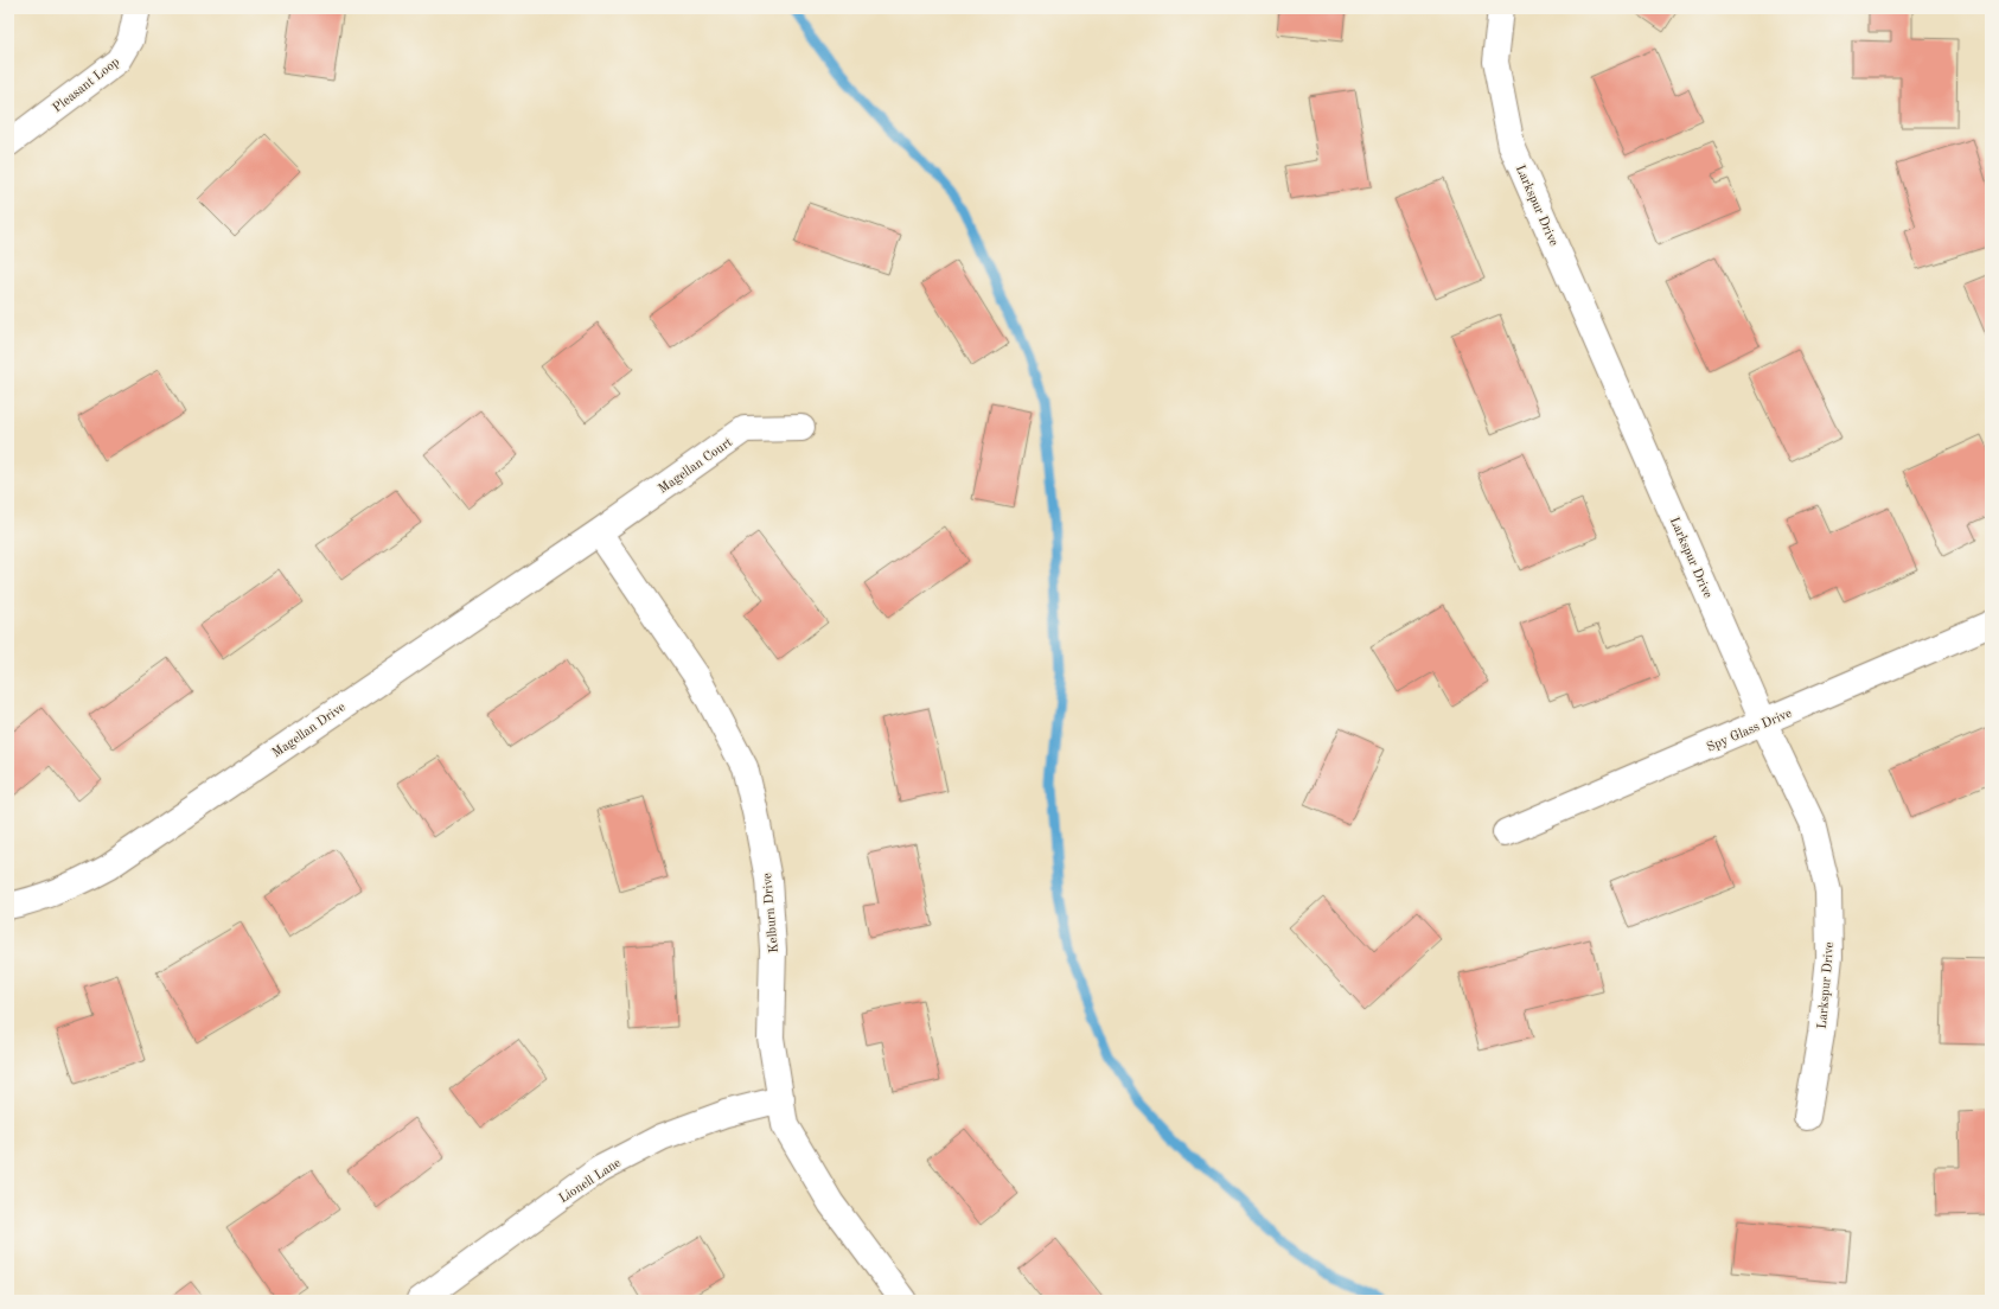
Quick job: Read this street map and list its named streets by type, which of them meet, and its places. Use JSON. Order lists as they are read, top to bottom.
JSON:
{
  "streets": {
    "street": [
      "Pleasant Loop",
      "Larkspur Drive",
      "Magellan Court",
      "Magellan Drive",
      "Spy Glass Drive",
      "Kelburn Drive",
      "Lionell Lane"
    ]
  },
  "crossings": [
    ["Larkspur Drive", "Spy Glass Drive"],
    ["Magellan Court", "Magellan Drive"],
    ["Magellan Court", "Kelburn Drive"],
    ["Magellan Drive", "Kelburn Drive"],
    ["Kelburn Drive", "Lionell Lane"]
  ]
}
